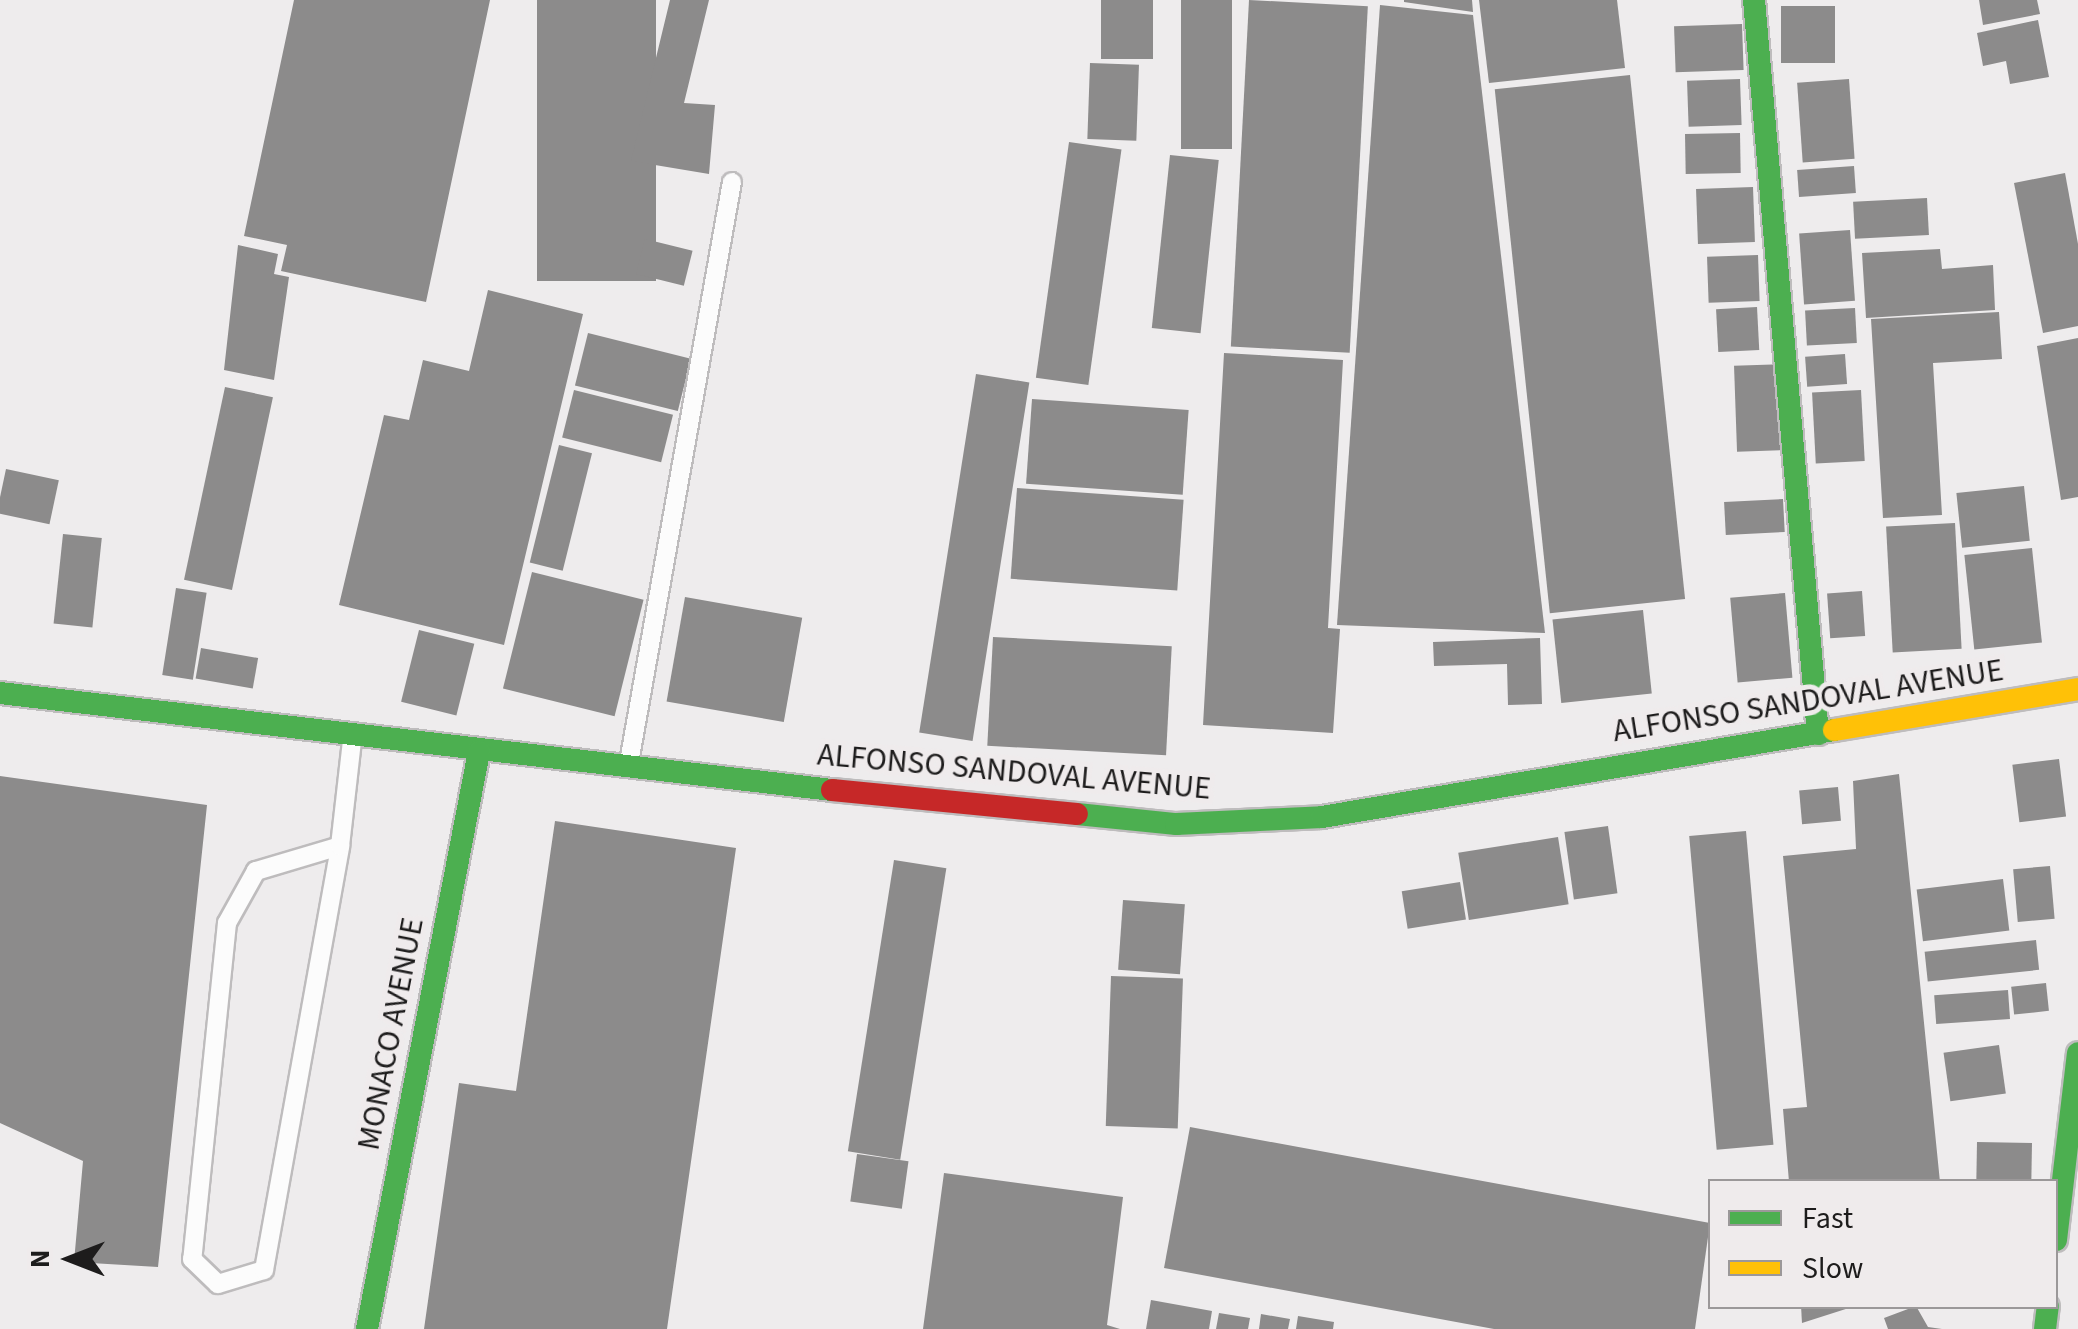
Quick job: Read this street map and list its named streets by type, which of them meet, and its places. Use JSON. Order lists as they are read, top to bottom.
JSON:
{
  "streets": {
    "main road": ["ALFONSO SANDOVAL AVENUE", "MONACO AVENUE"]
  },
  "crossings": [
    ["ALFONSO SANDOVAL AVENUE", "MONACO AVENUE"]
  ],
  "legend": ["Fast", "Slow"],
  "north": "left"
}
